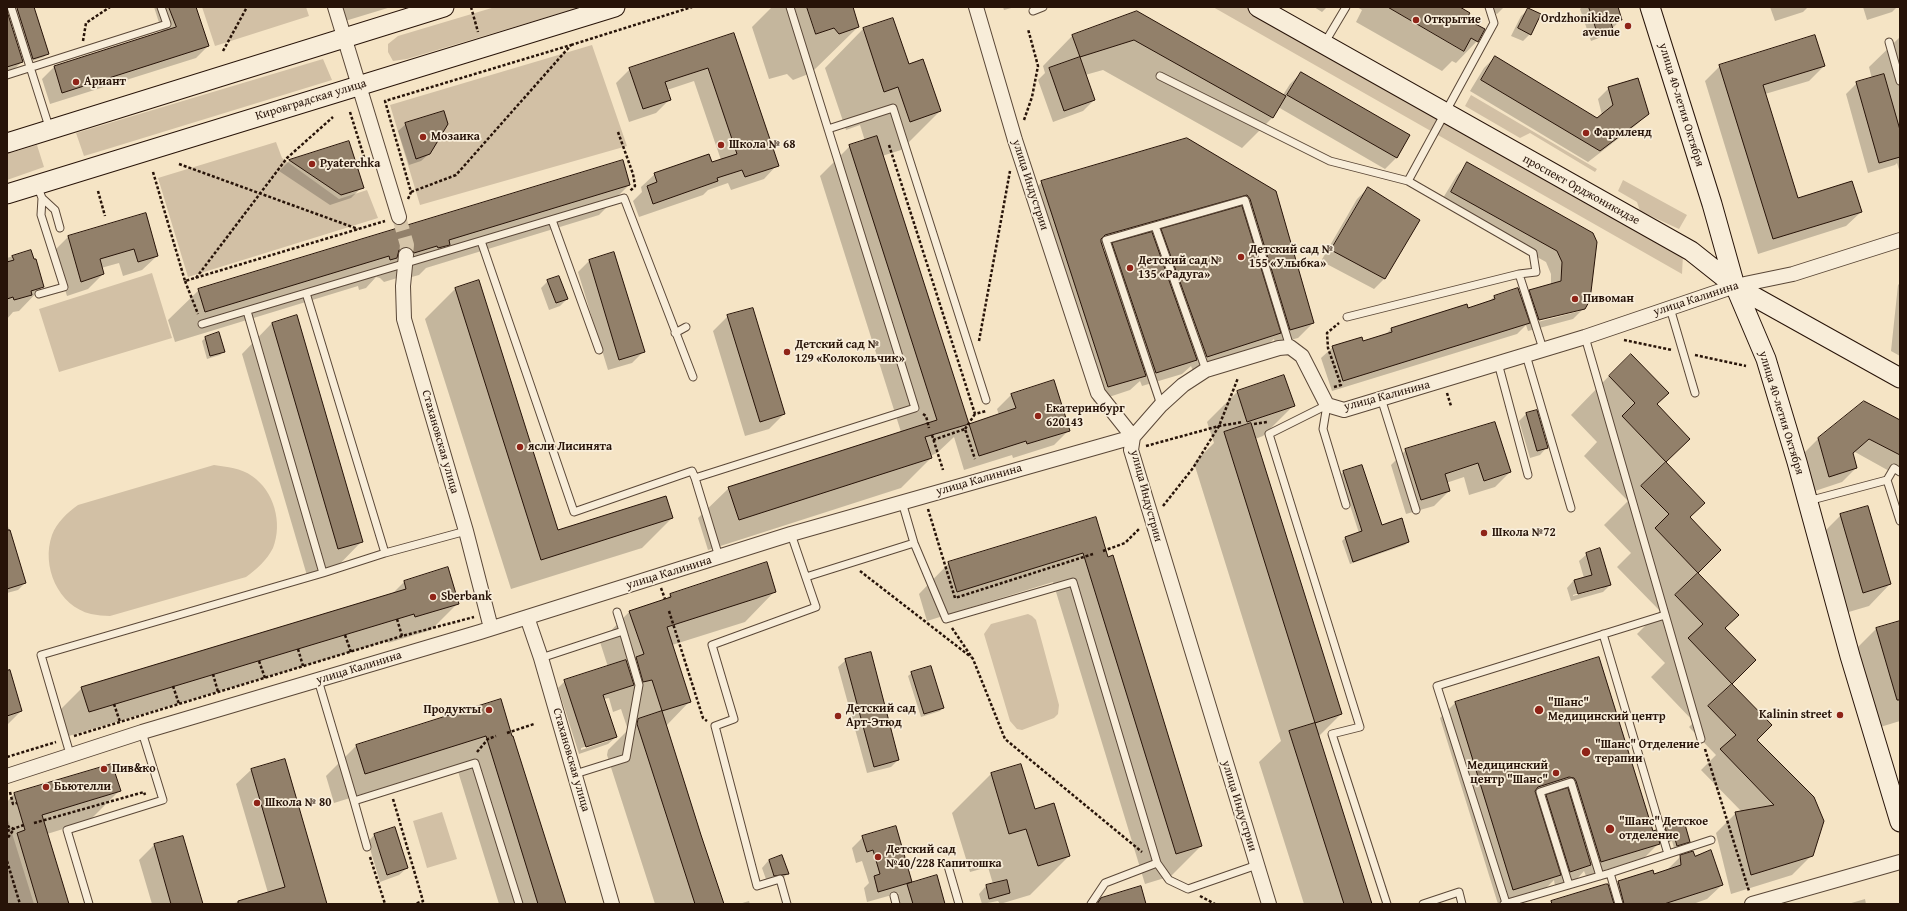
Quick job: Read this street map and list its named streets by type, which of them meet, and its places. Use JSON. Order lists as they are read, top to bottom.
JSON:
{
  "streets": {
    "main road": ["Кировградская улица", "улица 40-летия Октября", "проспект Орджоникидзе"],
    "street": ["улица Индустрии", "улица Калинина", "Стахановская улица"]
  },
  "crossings": [
    ["улица 40-летия Октября", "проспект Орджоникидзе"],
    ["улица 40-летия Октября", "улица Калинина"],
    ["улица Индустрии", "улица Калинина"],
    ["проспект Орджоникидзе", "улица Калинина"],
    ["улица Калинина", "Стахановская улица"]
  ],
  "places": [
    "Открытие",
    "Ordzhonikidze avenue",
    "Ариант",
    "Фармленд",
    "Мозаика",
    "Школа № 68",
    "Pyaterchka",
    "Детский сад № 155 «Улыбка»",
    "Детский сад № 135 «Радуга»",
    "Пивоман",
    "Детский сад № 129 «Колокольчик»",
    "Екатеринбург 620143",
    "ясли Лисинята",
    "Школа №72",
    "Sberbank",
    "Продукты",
    "\"Шанс\" Медицинский центр",
    "Kalinin street",
    "Детский сад Арт-Этюд",
    "\"Шанс\" Отделение терапии",
    "Пив&ко",
    "Медицинский центр \"Шанс\"",
    "Бьютелли",
    "Школа № 80",
    "\"Шанс\" Детское отделение",
    "Детский сад №40/228 Капитошка"
  ]
}
